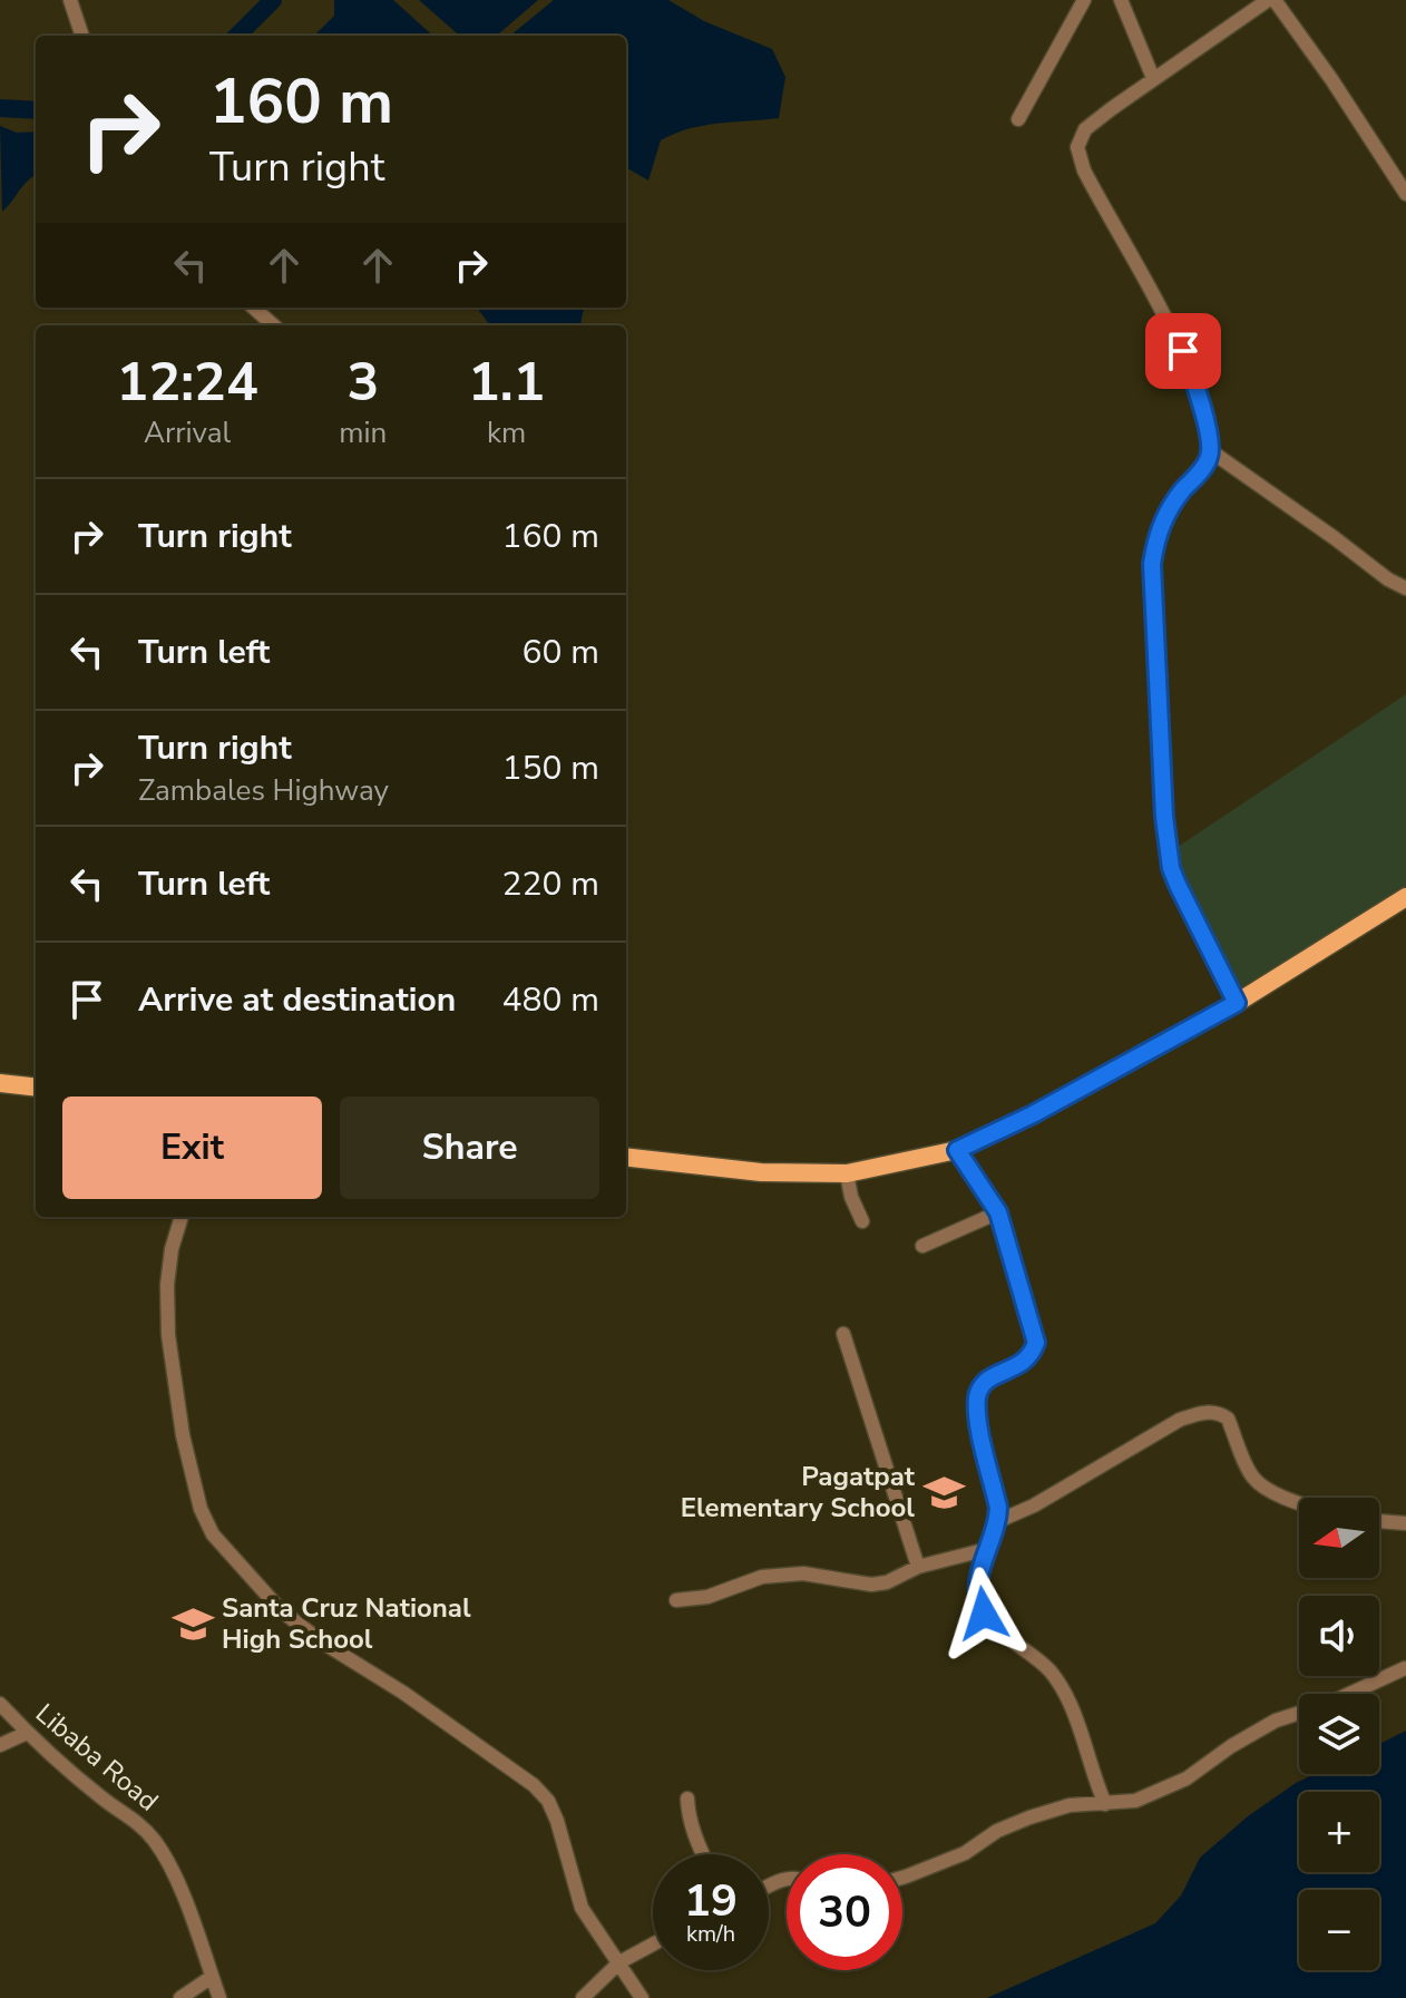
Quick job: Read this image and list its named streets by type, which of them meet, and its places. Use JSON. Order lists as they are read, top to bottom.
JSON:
{
  "streets": {
    "street": ["Libaba Road"]
  },
  "places": {
    "school or university": ["Pagatpat Elementary School", "Santa Cruz National High School"]
  },
  "north": "left",
  "page": {
    "turn": ["160 m", "Turn right"],
    "eta": [
      "12:24",
      "Arrival",
      "3",
      "min",
      "1.1",
      "km"
    ],
    "list": [
      {
        "name": "Turn right",
        "value": "160 m"
      },
      {
        "name": "Turn left",
        "value": "60 m"
      },
      {
        "name": "Turn right",
        "note": "Zambales Highway",
        "value": "150 m"
      },
      {
        "name": "Turn left",
        "value": "220 m"
      },
      {
        "name": "Arrive at destination",
        "value": "480 m"
      }
    ],
    "buttons": ["Exit", "Share"],
    "map_buttons": ["+", "−"],
    "speed": "19 km/h",
    "limit": "30"
  }
}
